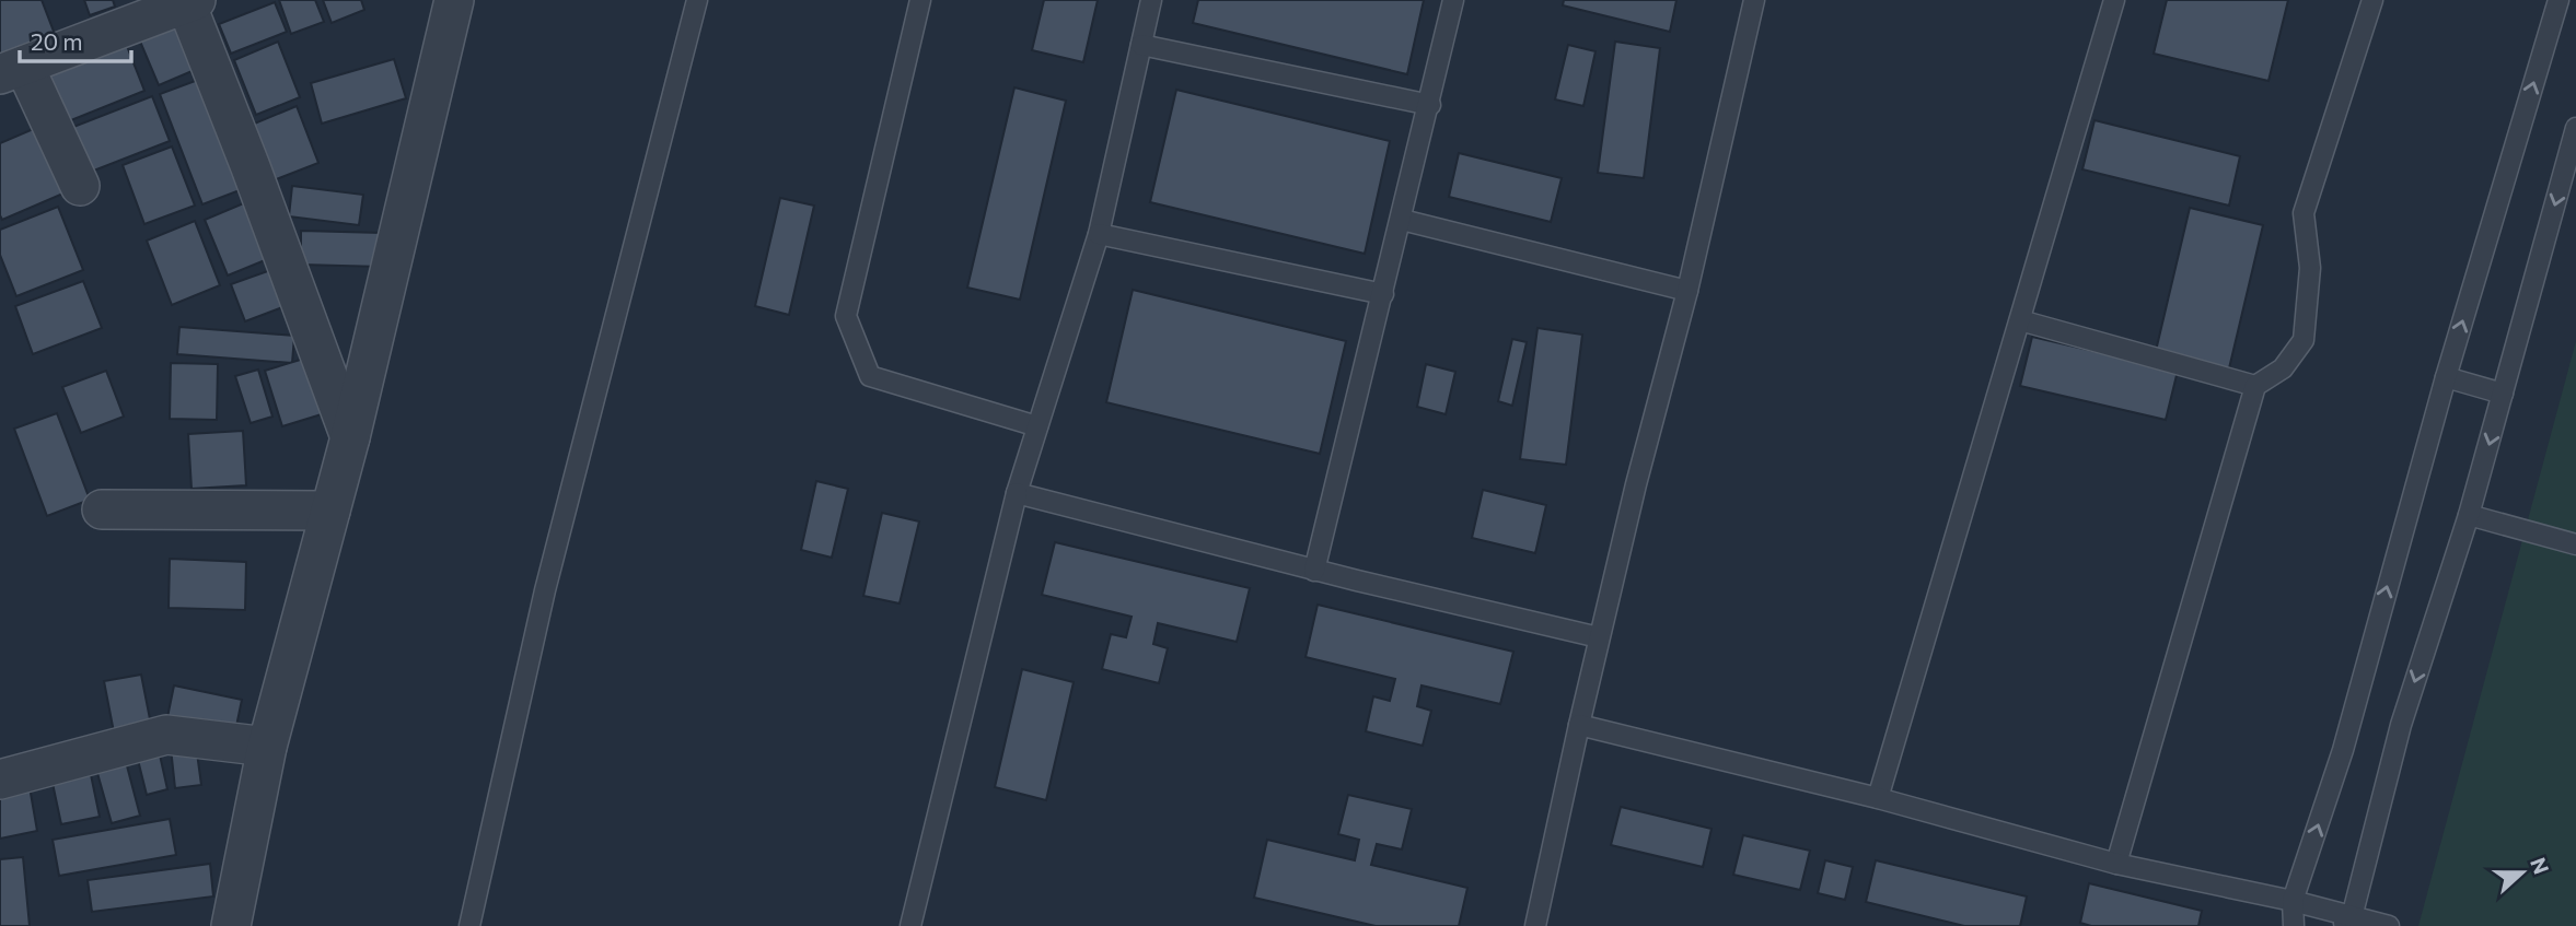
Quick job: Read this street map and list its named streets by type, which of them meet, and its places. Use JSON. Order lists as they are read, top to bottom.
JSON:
{
  "scale_bar": "20 m",
  "north": "right"
}
